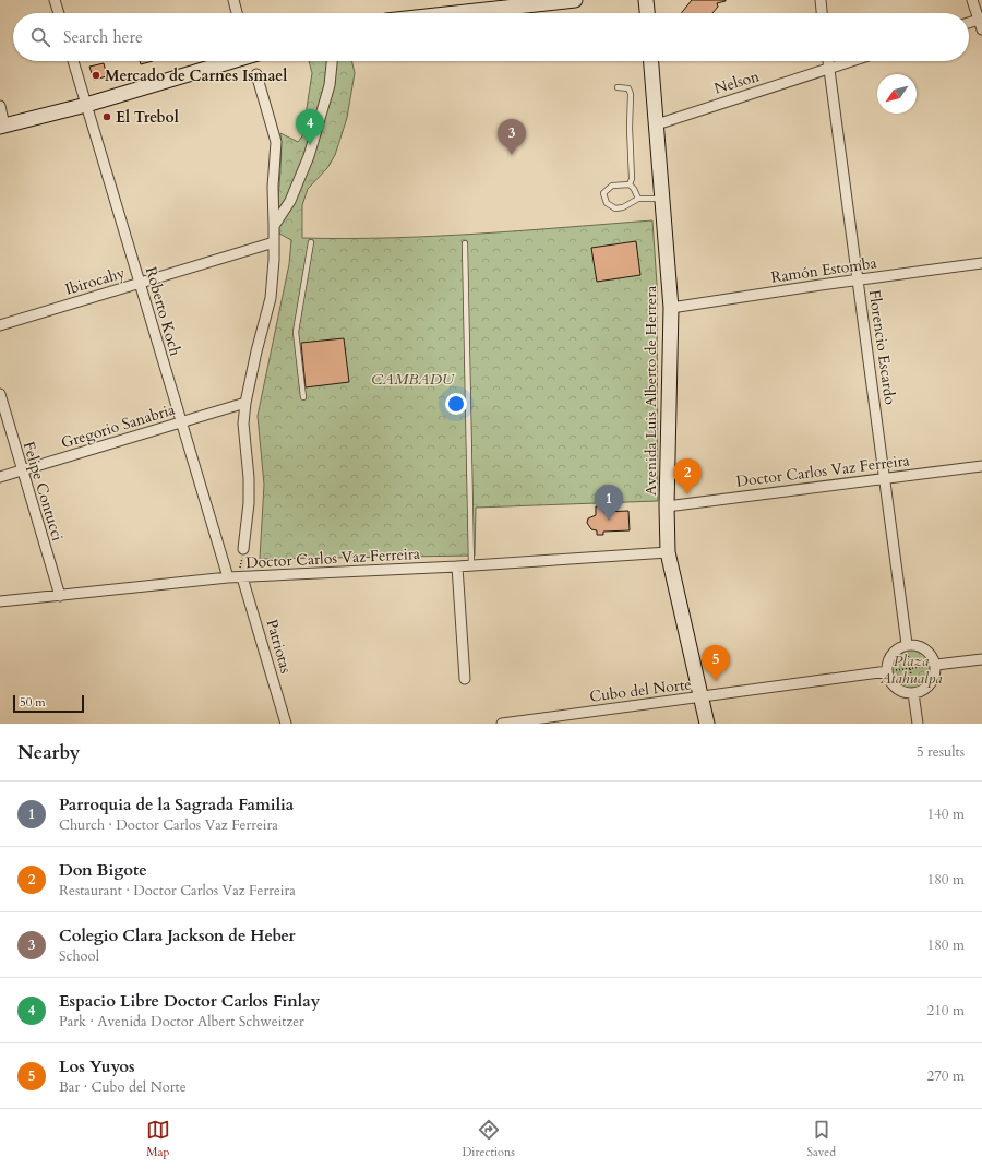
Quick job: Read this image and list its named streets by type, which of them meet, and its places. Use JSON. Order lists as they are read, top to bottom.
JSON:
{
  "streets": {
    "main road": ["Avenida Luis Alberto de Herrera"],
    "street": [
      "Nelson",
      "Ramón Estomba",
      "Ibirocahy",
      "Roberto Koch",
      "Florencio Escardo",
      "Gregorio Sanabria",
      "Doctor Carlos Vaz Ferreira",
      "Felipe Contucci",
      "Patriotas",
      "Cubo del Norte"
    ]
  },
  "crossings": [
    ["Nelson", "Florencio Escardo"],
    ["Nelson", "Avenida Luis Alberto de Herrera"],
    ["Ramón Estomba", "Florencio Escardo"],
    ["Ramón Estomba", "Avenida Luis Alberto de Herrera"],
    ["Ibirocahy", "Roberto Koch"],
    ["Roberto Koch", "Gregorio Sanabria"],
    ["Roberto Koch", "Doctor Carlos Vaz Ferreira"],
    ["Florencio Escardo", "Doctor Carlos Vaz Ferreira"],
    ["Avenida Luis Alberto de Herrera", "Doctor Carlos Vaz Ferreira"],
    ["Avenida Luis Alberto de Herrera", "Cubo del Norte"],
    ["Gregorio Sanabria", "Felipe Contucci"],
    ["Doctor Carlos Vaz Ferreira", "Felipe Contucci"],
    ["Doctor Carlos Vaz Ferreira", "Patriotas"]
  ],
  "parks": ["CAMBADU", "Plaza Atahualpa"],
  "places": ["Mercado de Carnes Ismael", "El Trebol"],
  "scale_bar": "50 m",
  "north": "bottom left",
  "page": {
    "search": "Search here",
    "pins": [
      "4",
      "3",
      "2",
      "1",
      "5"
    ],
    "scale": "50 m",
    "heading": ["Nearby", "5 results"],
    "list": [
      {
        "mark": "1",
        "name": "Parroquia de la Sagrada Familia",
        "note": "Church · Doctor Carlos Vaz Ferreira",
        "value": "140 m"
      },
      {
        "mark": "2",
        "name": "Don Bigote",
        "note": "Restaurant · Doctor Carlos Vaz Ferreira",
        "value": "180 m"
      },
      {
        "mark": "3",
        "name": "Colegio Clara Jackson de Heber",
        "note": "School",
        "value": "180 m"
      },
      {
        "mark": "4",
        "name": "Espacio Libre Doctor Carlos Finlay",
        "note": "Park · Avenida Doctor Albert Schweitzer",
        "value": "210 m"
      },
      {
        "mark": "5",
        "name": "Los Yuyos",
        "note": "Bar · Cubo del Norte",
        "value": "270 m"
      }
    ],
    "nav": ["Map", "Directions", "Saved"]
  }
}
